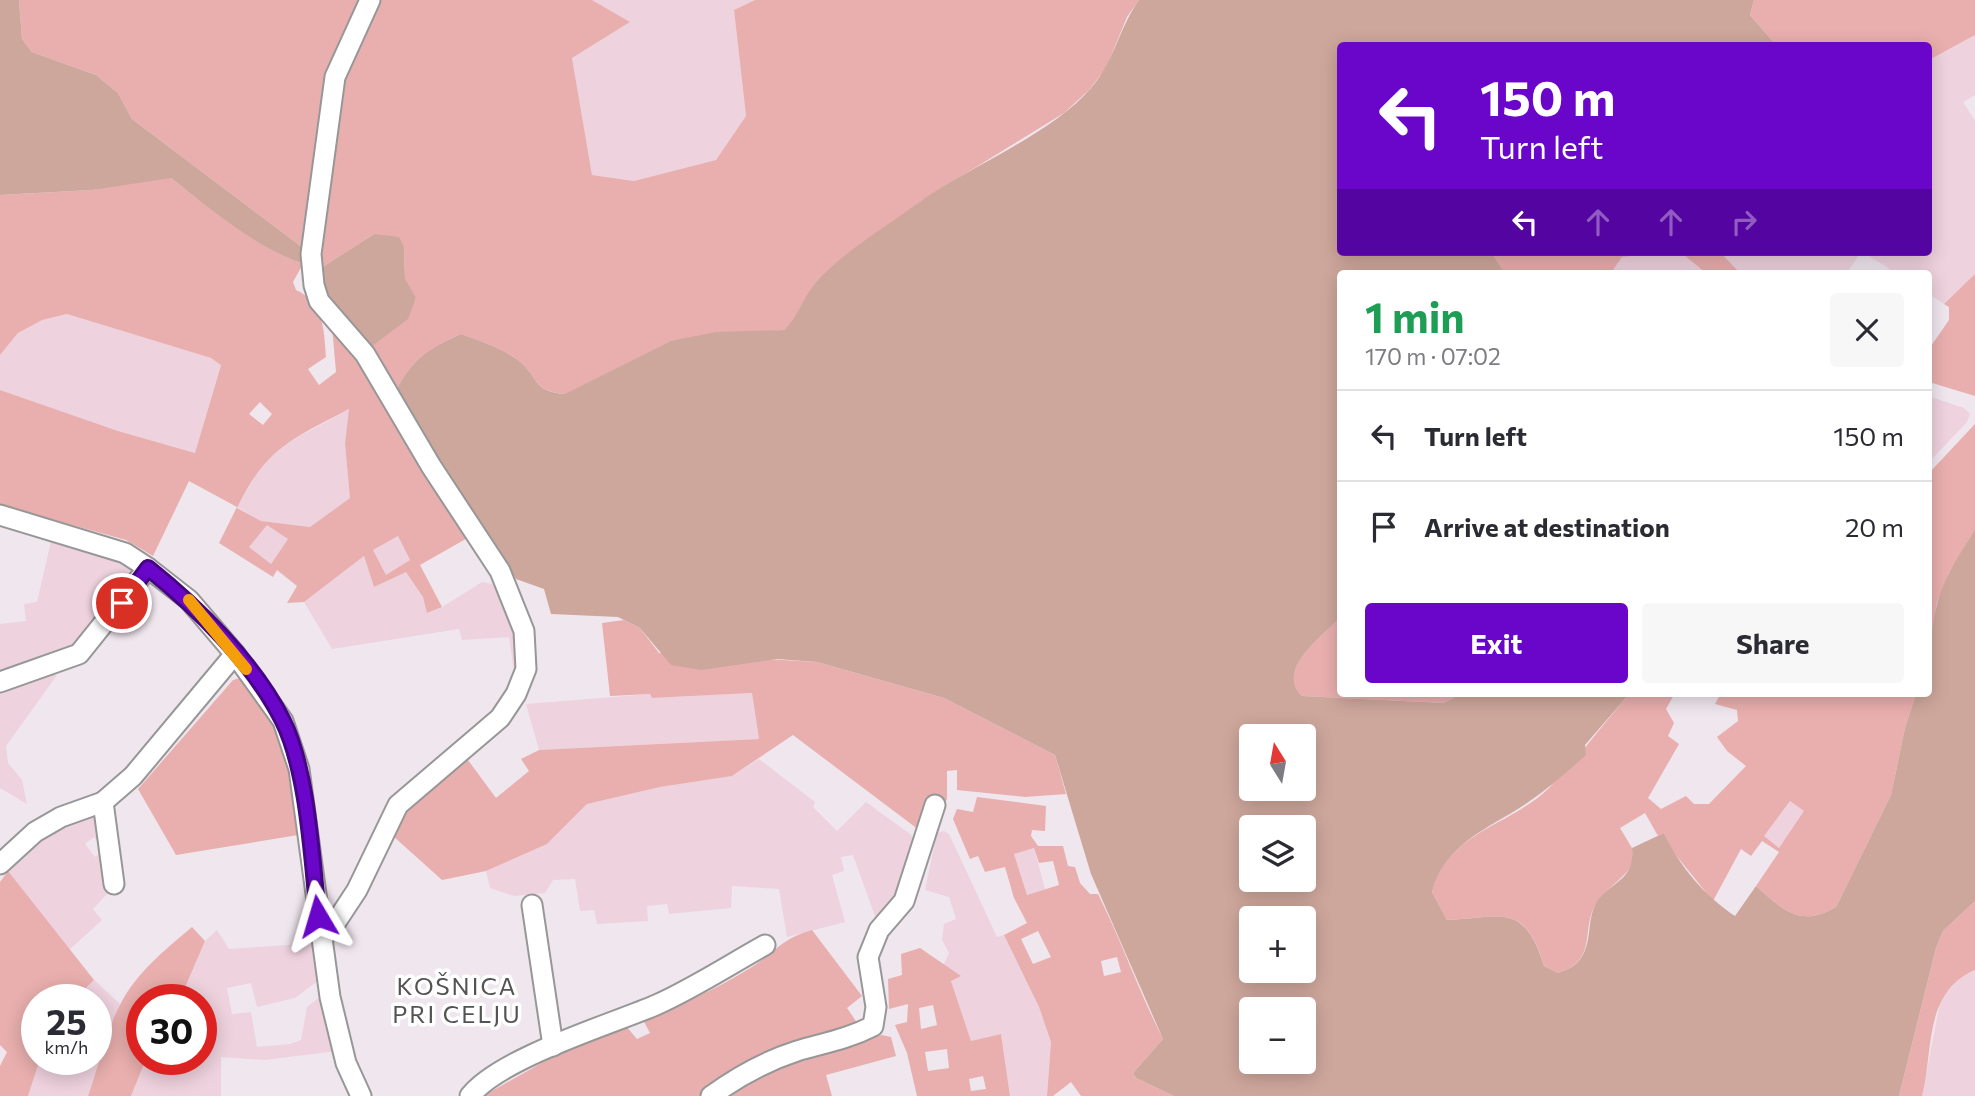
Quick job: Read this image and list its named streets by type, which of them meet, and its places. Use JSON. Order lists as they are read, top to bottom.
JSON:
{
  "districts": ["KOŠNICA PRI CELJU"],
  "north": "top",
  "page": {
    "turn": ["150 m", "Turn left"],
    "heading": ["1 min", "170 m · 07:02"],
    "list": [
      {
        "name": "Turn left",
        "value": "150 m"
      },
      {
        "name": "Arrive at destination",
        "value": "20 m"
      }
    ],
    "buttons": ["Exit", "Share"],
    "map_buttons": ["+", "−"],
    "speed": "25 km/h",
    "limit": "30"
  }
}
